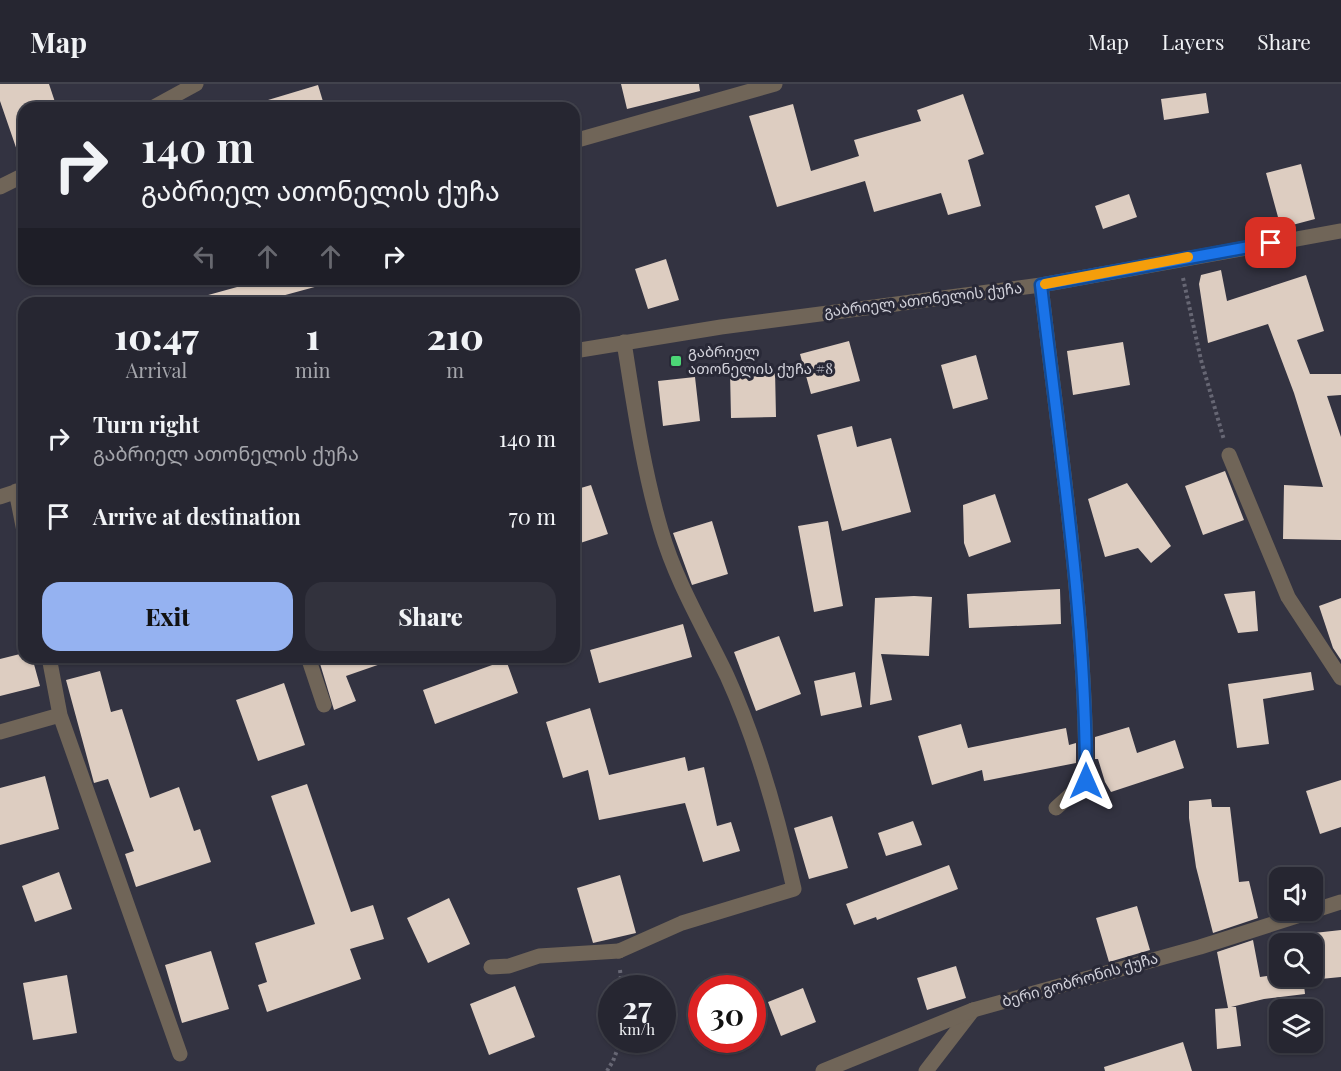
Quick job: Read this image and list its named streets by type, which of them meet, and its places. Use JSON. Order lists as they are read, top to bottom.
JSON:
{
  "streets": {
    "street": ["გაბრიელ ათონელის ქუჩა", "ბერი გობრონის ქუჩა"]
  },
  "places": {
    "transit": ["გაბრიელ ათონელის ქუჩა #8"]
  },
  "page": {
    "header": "Map",
    "nav": ["Map", "Layers", "Share"],
    "turn": ["140 m", "გაბრიელ ათონელის ქუჩა"],
    "eta": [
      "10:47",
      "Arrival",
      "1",
      "min",
      "210",
      "m"
    ],
    "list": [
      {
        "name": "Turn right",
        "note": "გაბრიელ ათონელის ქუჩა",
        "value": "140 m"
      },
      {
        "name": "Arrive at destination",
        "value": "70 m"
      }
    ],
    "buttons": ["Exit", "Share"],
    "speed": "27 km/h",
    "limit": "30"
  }
}
